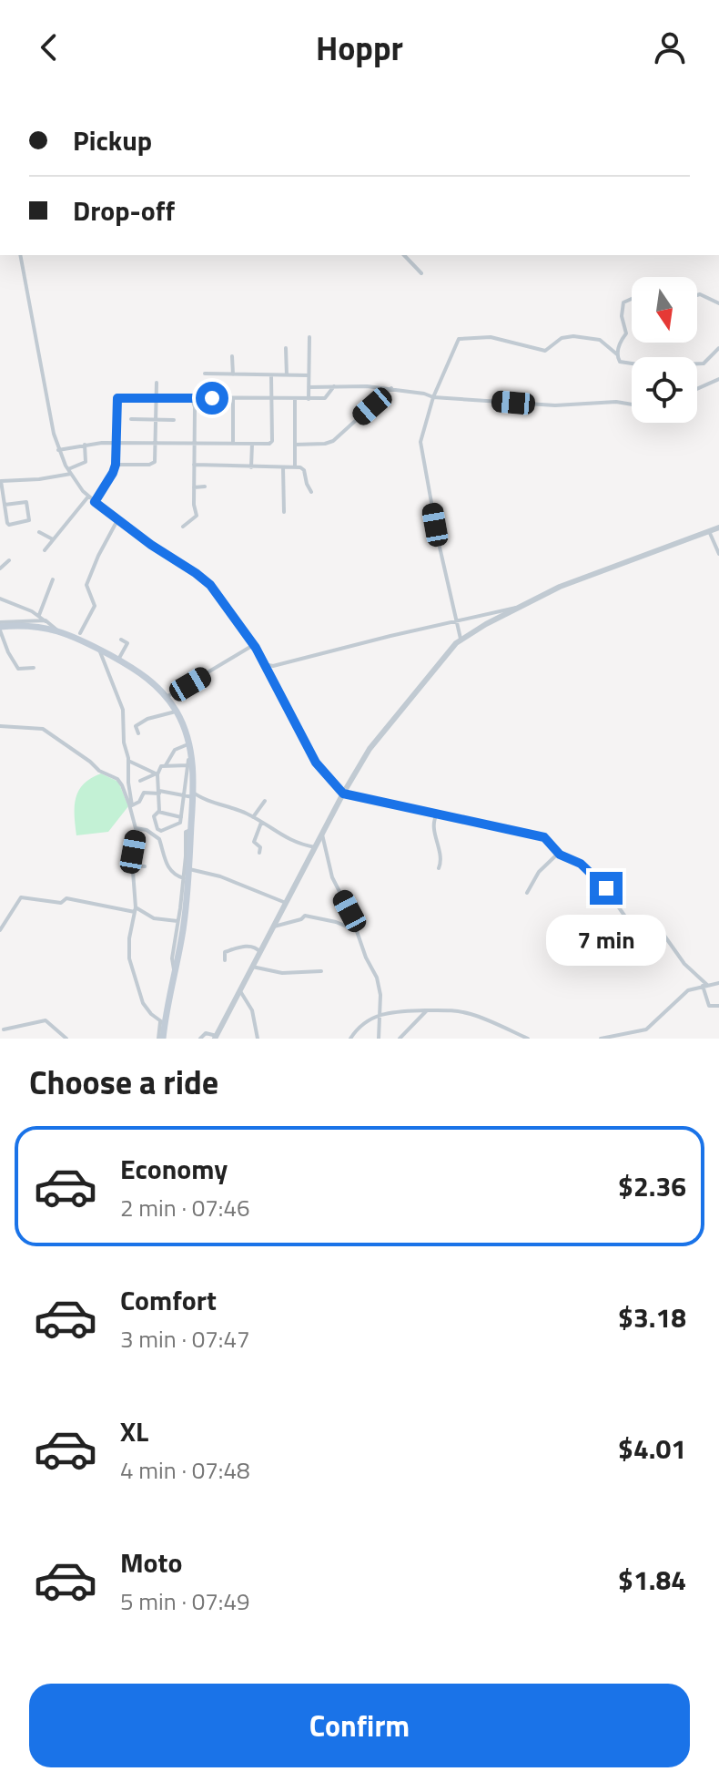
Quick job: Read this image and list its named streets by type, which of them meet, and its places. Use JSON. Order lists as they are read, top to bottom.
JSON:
{
  "north": "bottom",
  "page": {
    "header": "Hoppr",
    "banner": ["Pickup", "Drop-off"],
    "bubble": "7 min",
    "heading": "Choose a ride",
    "list": [
      {
        "name": "Economy",
        "note": "2 min · 07:46",
        "value": "$2.36"
      },
      {
        "name": "Comfort",
        "note": "3 min · 07:47",
        "value": "$3.18"
      },
      {
        "name": "XL",
        "note": "4 min · 07:48",
        "value": "$4.01"
      },
      {
        "name": "Moto",
        "note": "5 min · 07:49",
        "value": "$1.84"
      }
    ],
    "buttons": "Confirm"
  }
}
